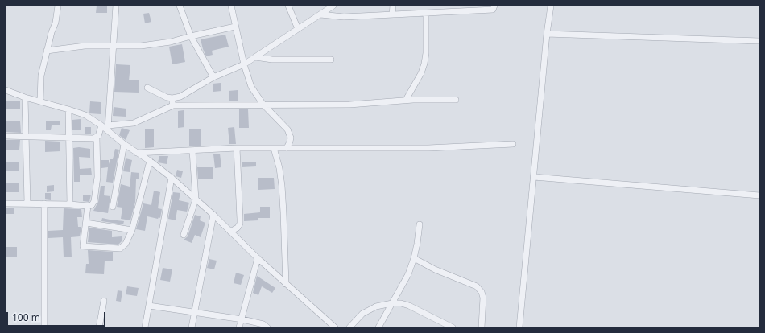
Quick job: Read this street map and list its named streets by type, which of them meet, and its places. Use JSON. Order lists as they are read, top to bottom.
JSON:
{
  "scale_bar": "100 m"
}
